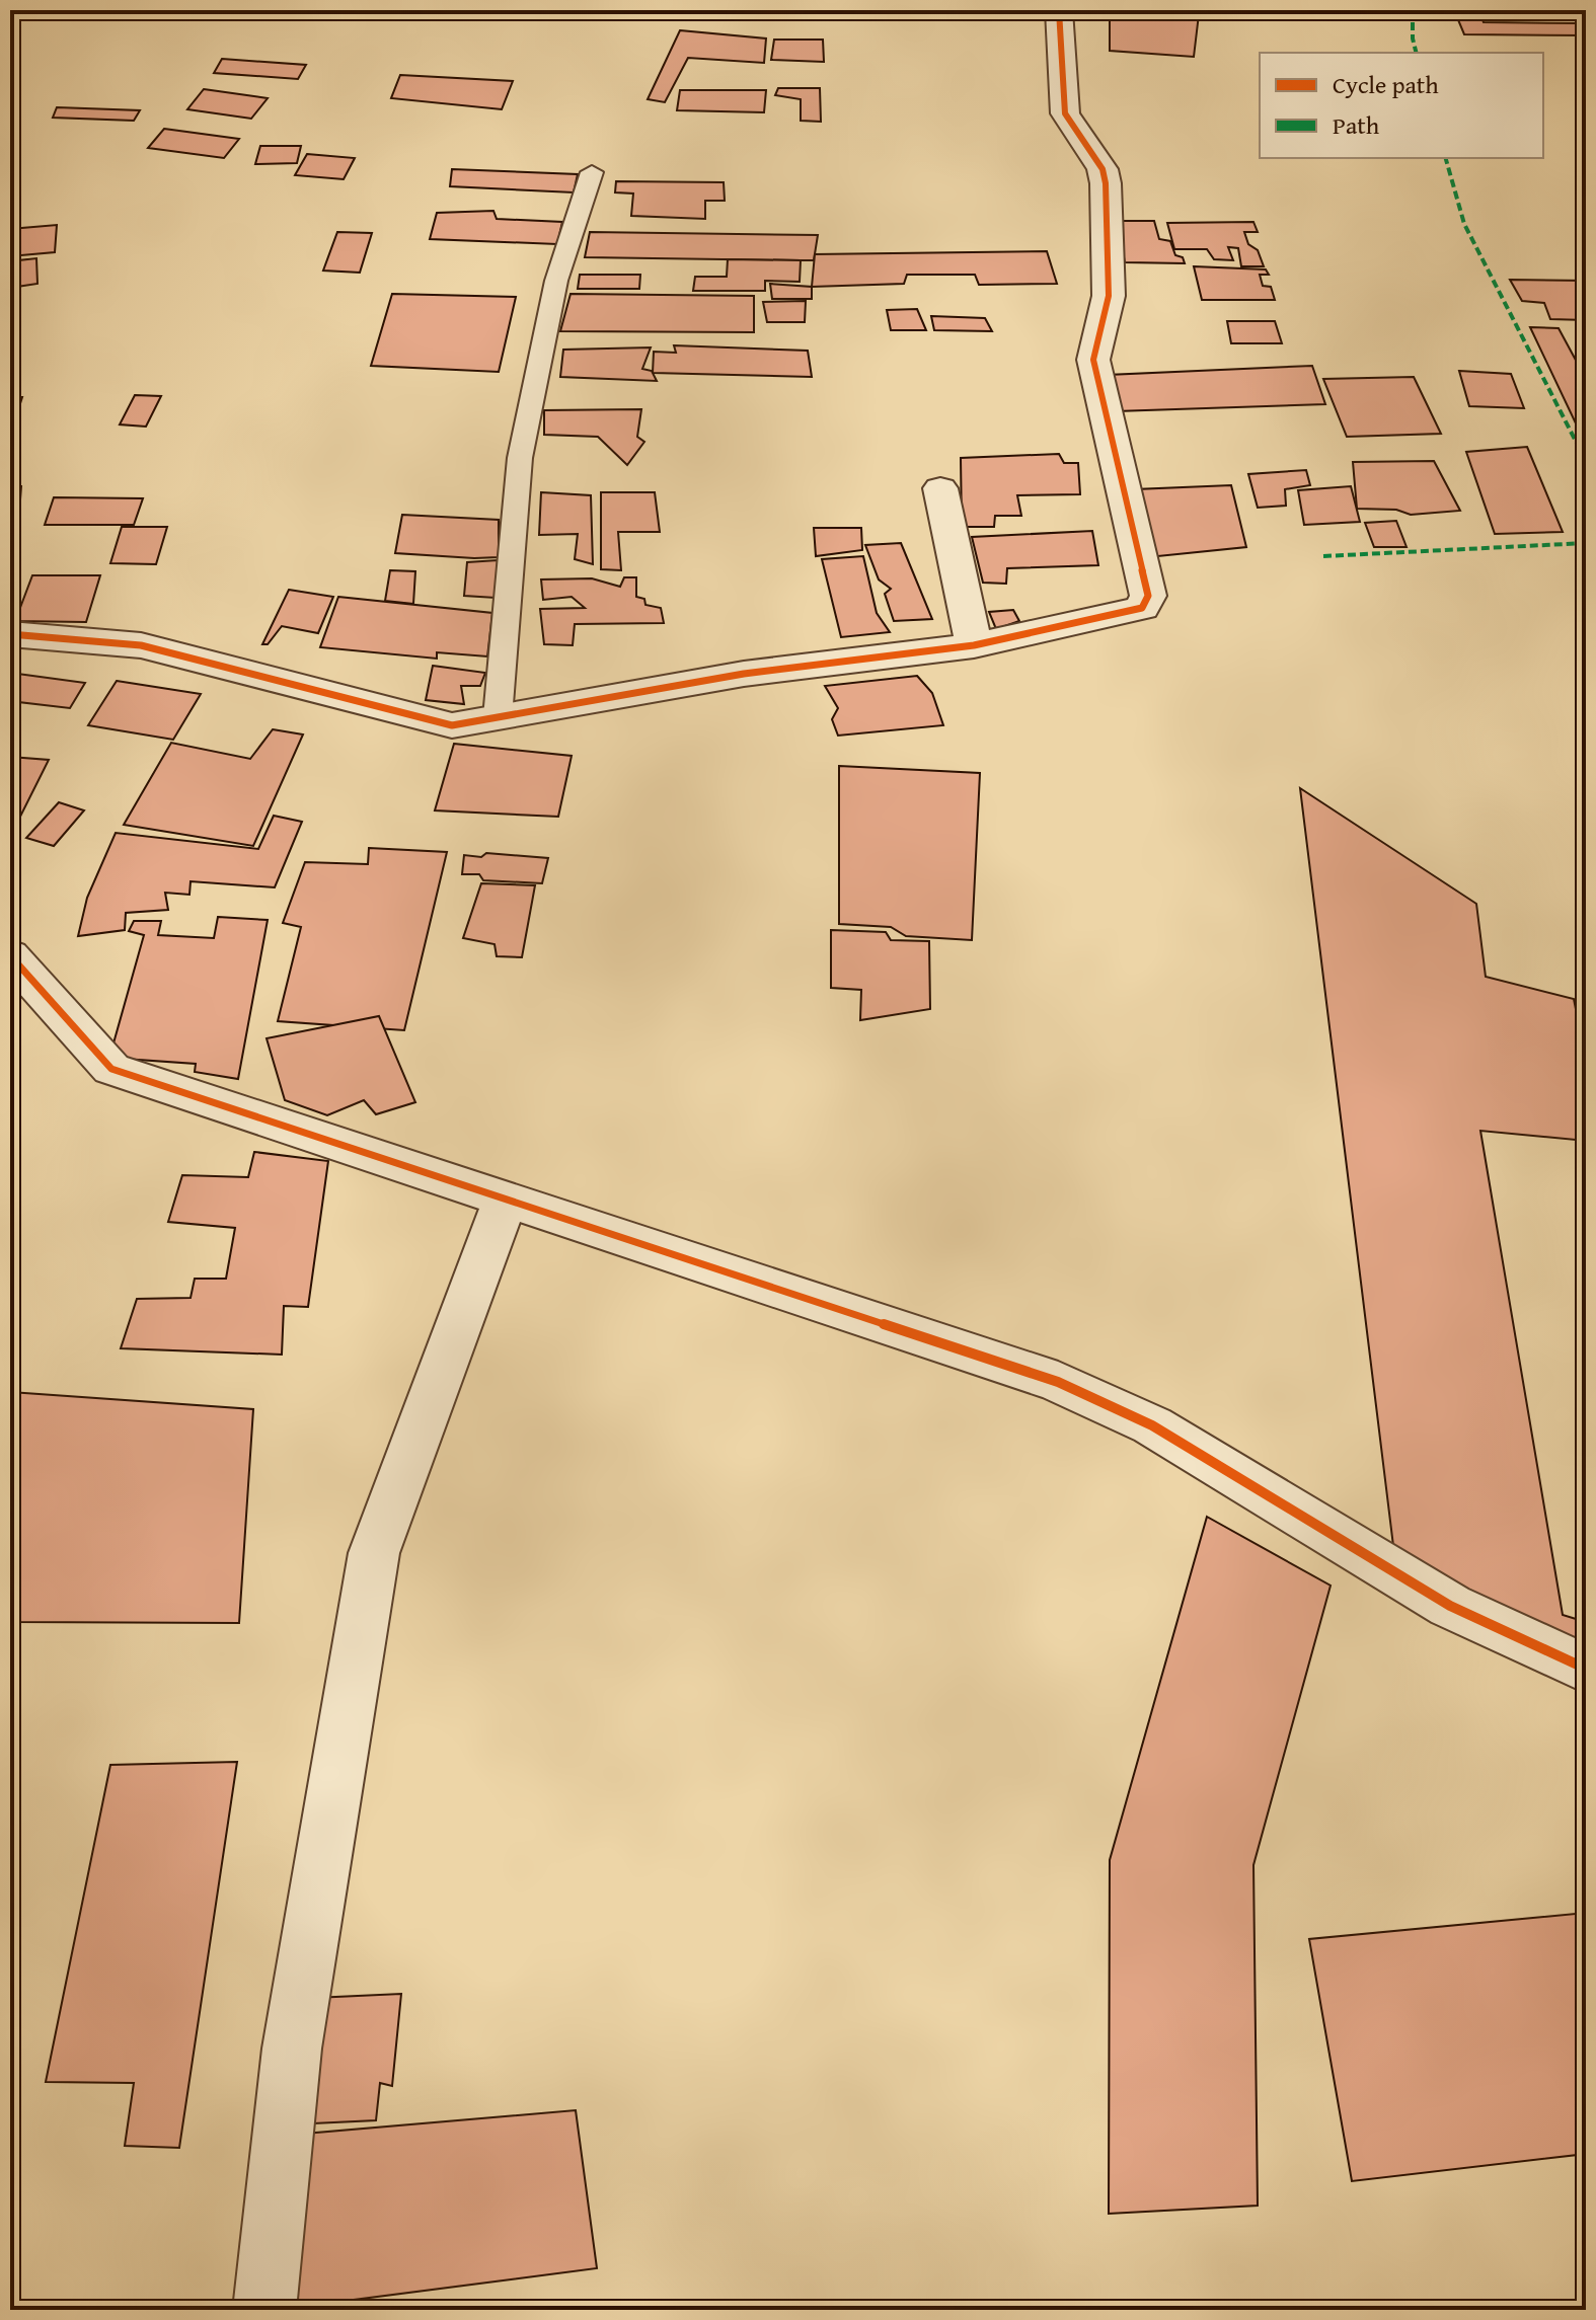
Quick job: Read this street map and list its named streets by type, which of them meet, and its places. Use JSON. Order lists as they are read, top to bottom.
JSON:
{
  "legend": ["Cycle path", "Path"]
}
